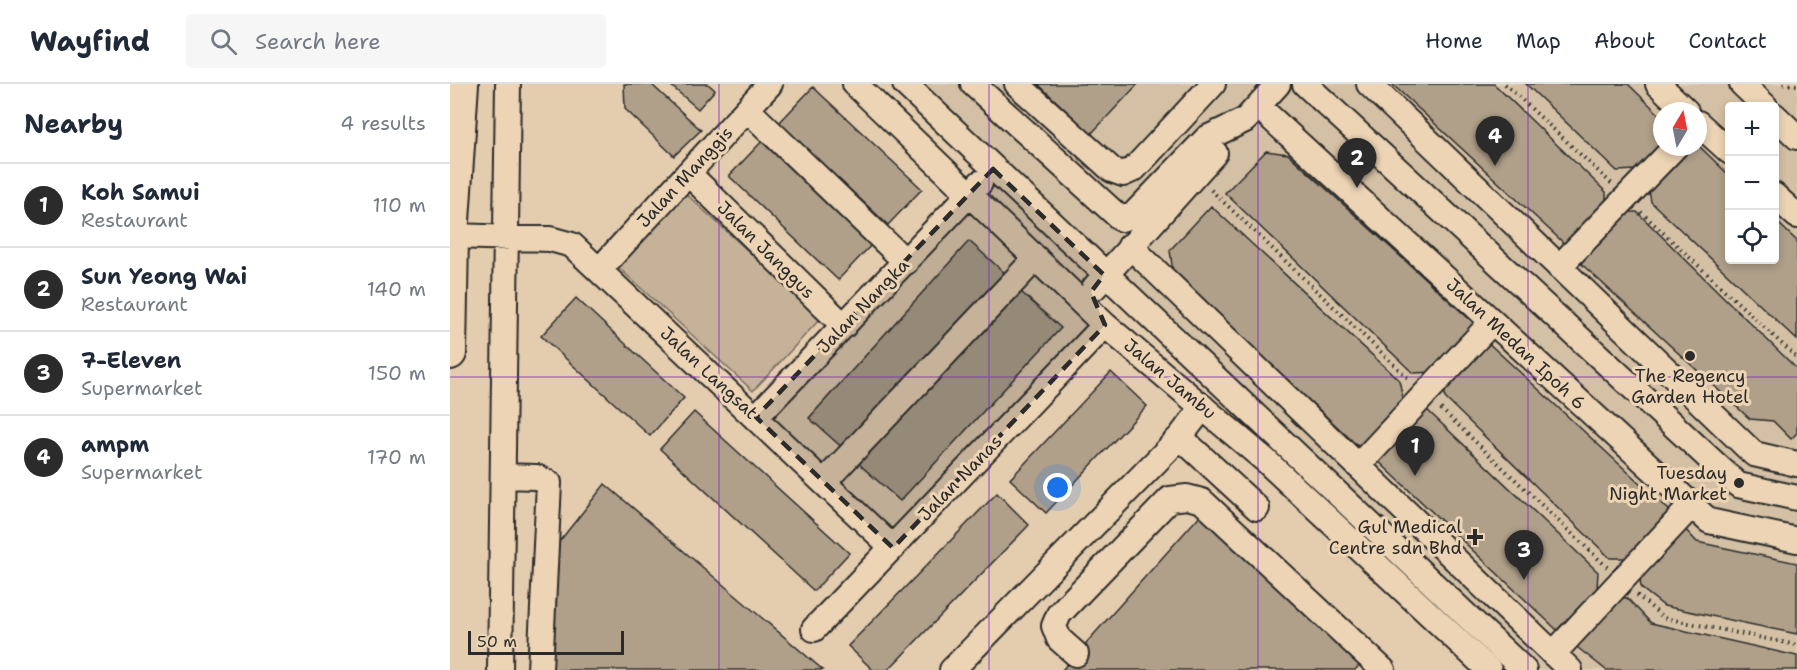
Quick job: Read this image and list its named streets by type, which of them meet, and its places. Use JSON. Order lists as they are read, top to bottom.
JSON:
{
  "streets": {
    "street": [
      "Jalan Manggis",
      "Jalan Janggus",
      "Jalan Nangka",
      "Jalan Medan Ipoh 6",
      "Jalan Langsat",
      "Jalan Jambu",
      "Jalan Nanas"
    ]
  },
  "crossings": [
    ["Jalan Manggis", "Jalan Janggus"],
    ["Jalan Manggis", "Jalan Langsat"],
    ["Jalan Janggus", "Jalan Nangka"],
    ["Jalan Nangka", "Jalan Langsat"],
    ["Jalan Nangka", "Jalan Jambu"],
    ["Jalan Langsat", "Jalan Nanas"],
    ["Jalan Jambu", "Jalan Nanas"]
  ],
  "places": {
    "other": ["The Regency Garden Hotel", "Tuesday Night Market"],
    "health": ["Gul Medical Centre sdn Bhd"]
  },
  "scale_bar": "50 m",
  "north": "top",
  "page": {
    "header": "Wayfind",
    "search": "Search here",
    "nav": [
      "Home",
      "Map",
      "About",
      "Contact"
    ],
    "heading": ["Nearby", "4 results"],
    "map_buttons": ["+", "−"],
    "pins": [
      "4",
      "2",
      "1",
      "3"
    ],
    "list": [
      {
        "mark": "1",
        "name": "Koh Samui",
        "note": "Restaurant",
        "value": "110 m"
      },
      {
        "mark": "2",
        "name": "Sun Yeong Wai",
        "note": "Restaurant",
        "value": "140 m"
      },
      {
        "mark": "3",
        "name": "7-Eleven",
        "note": "Supermarket",
        "value": "150 m"
      },
      {
        "mark": "4",
        "name": "ampm",
        "note": "Supermarket",
        "value": "170 m"
      }
    ],
    "scale": "50 m"
  }
}
